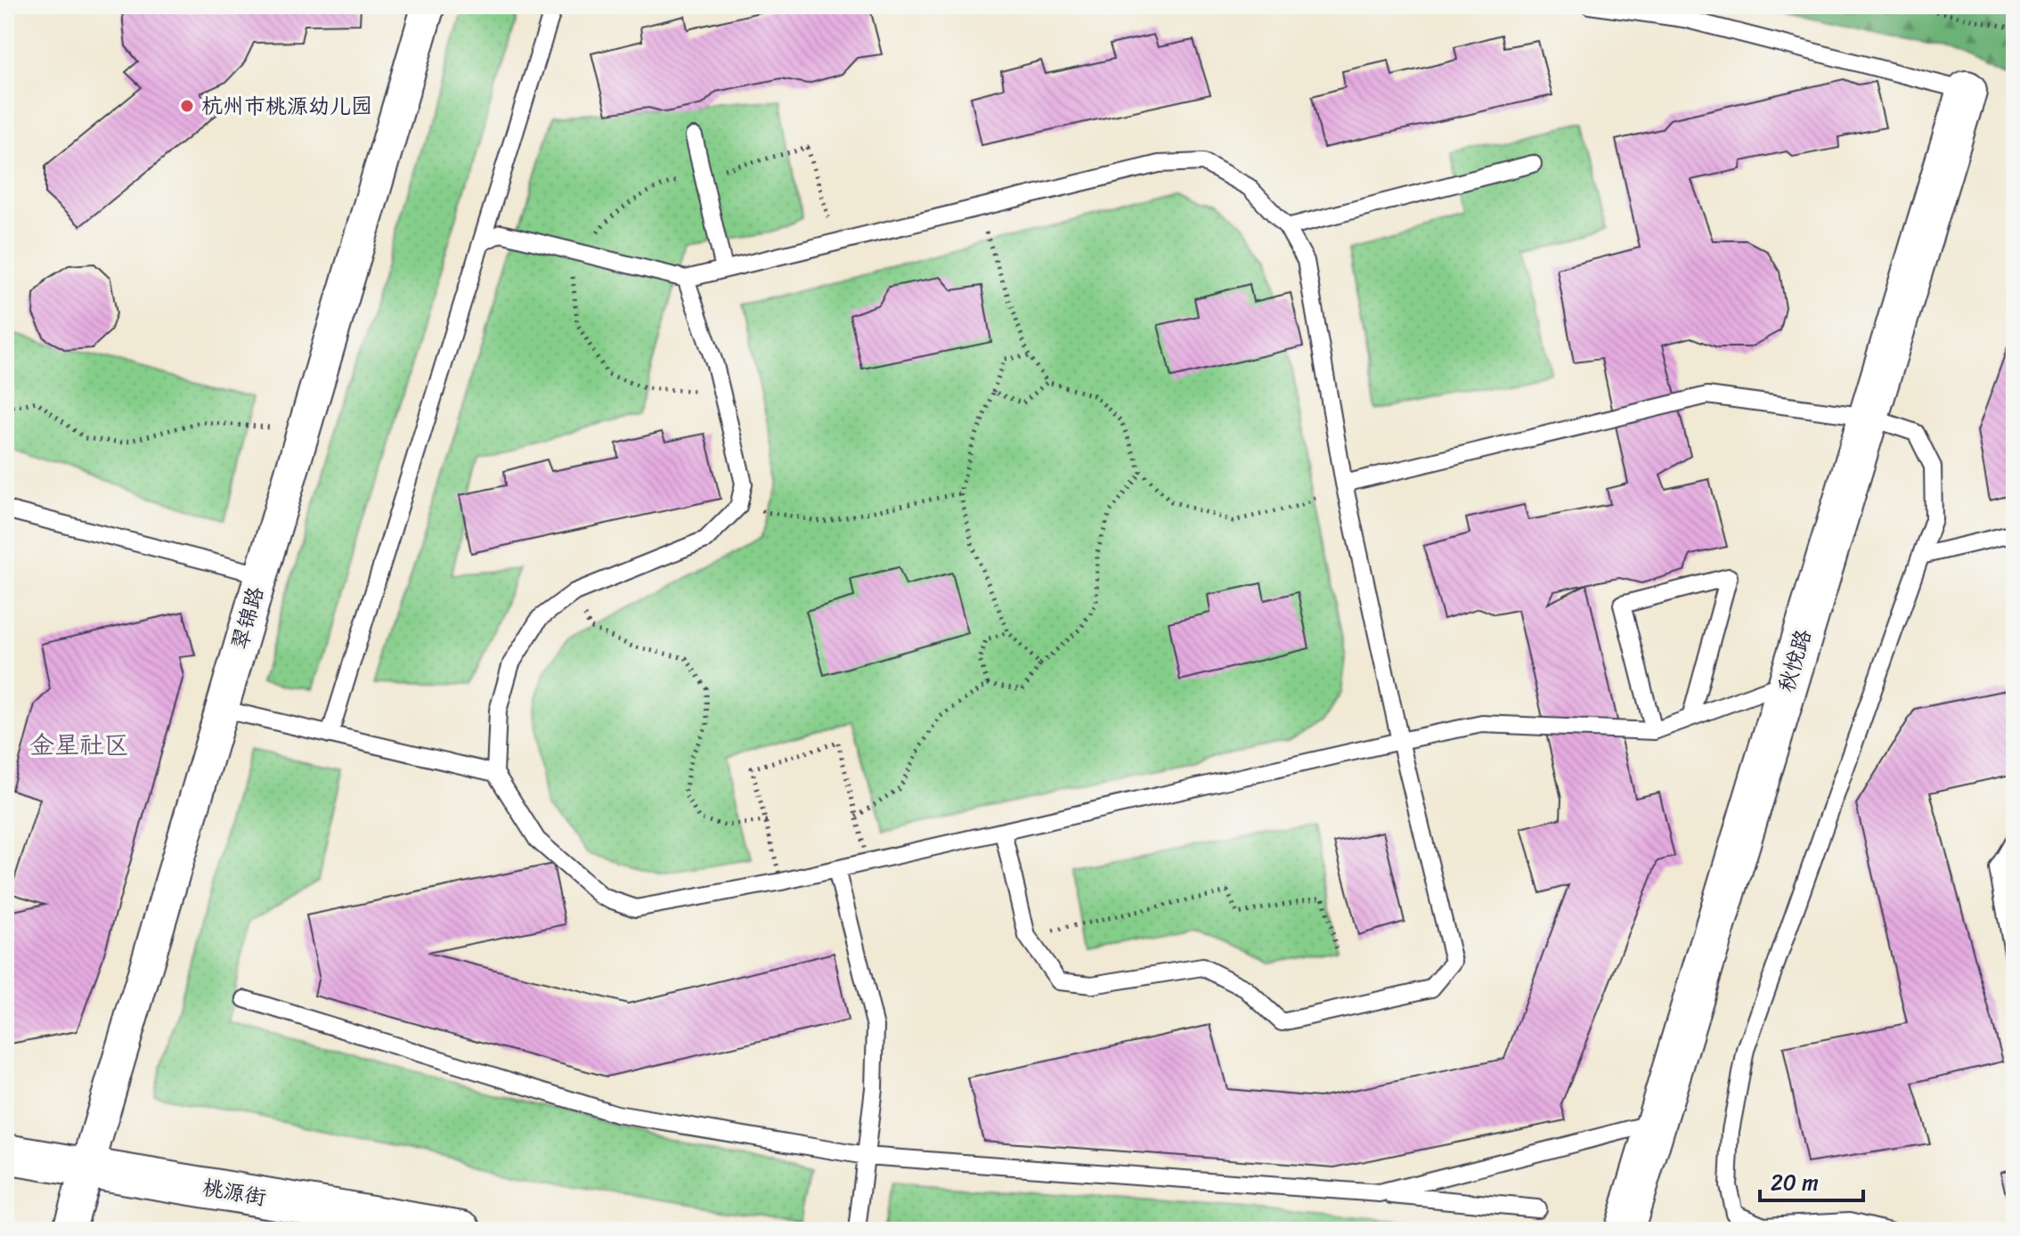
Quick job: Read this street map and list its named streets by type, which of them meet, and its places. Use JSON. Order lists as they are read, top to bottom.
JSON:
{
  "streets": {
    "street": ["翠锦路", "秋悦路", "桃源街"]
  },
  "crossings": [
    ["翠锦路", "桃源街"]
  ],
  "districts": ["金星社区"],
  "places": ["杭州市桃源幼儿园"],
  "scale_bar": "20 m"
}
